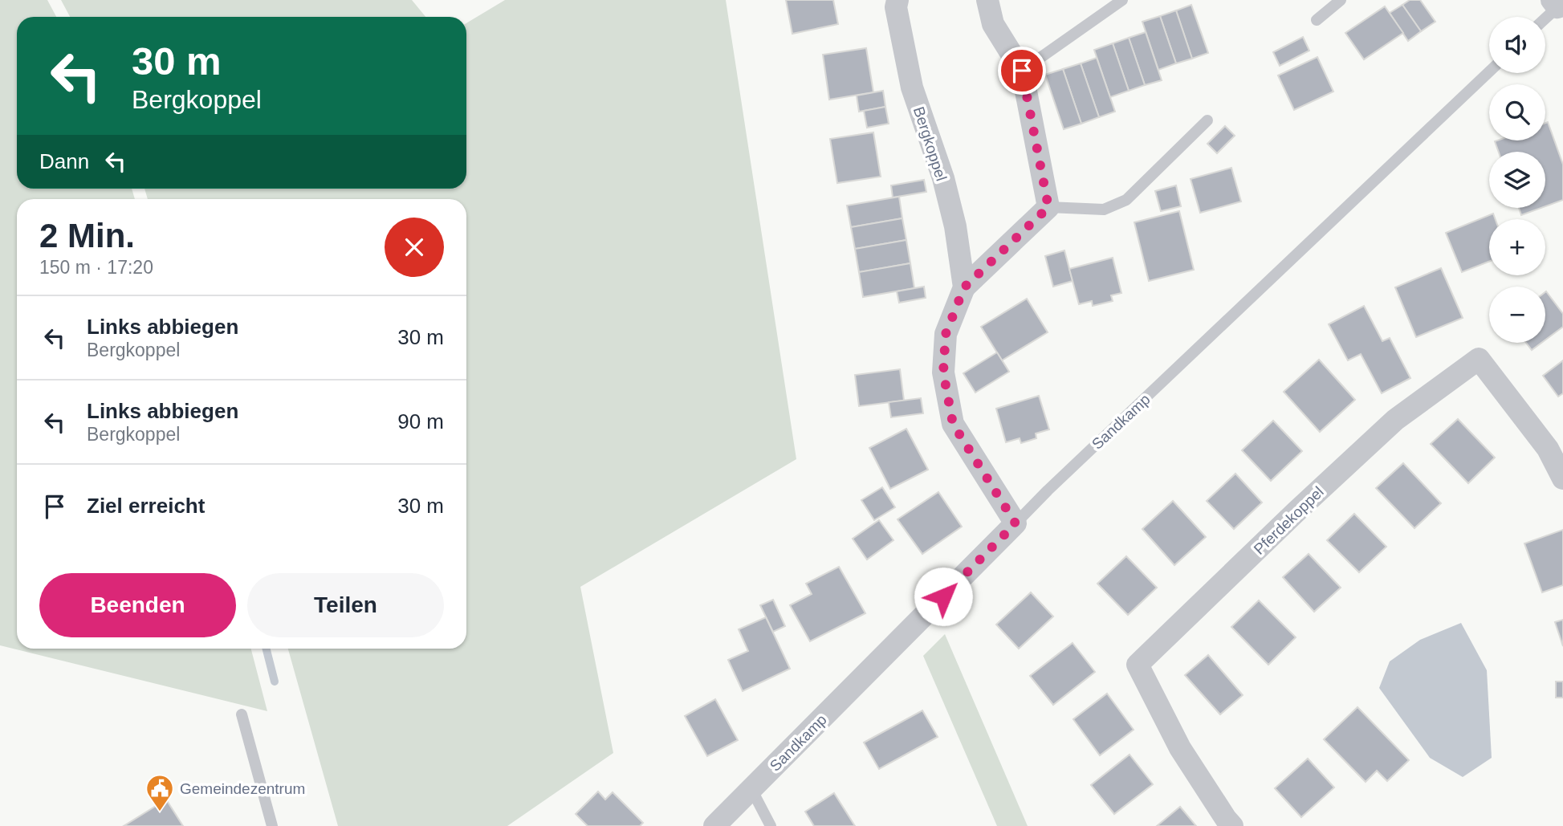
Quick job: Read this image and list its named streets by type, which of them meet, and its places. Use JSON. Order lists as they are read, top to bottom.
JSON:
{
  "streets": {
    "street": ["Bergkoppel", "Sandkamp", "Pferdekoppel"]
  },
  "crossings": [
    ["Bergkoppel", "Sandkamp"]
  ],
  "places": {
    "public building": ["Gemeindezentrum"]
  },
  "page": {
    "map_buttons": ["+", "−"],
    "turn": ["30 m", "Bergkoppel"],
    "then": "Dann",
    "heading": ["2 Min.", "150 m · 17:20"],
    "list": [
      {
        "name": "Links abbiegen",
        "note": "Bergkoppel",
        "value": "30 m"
      },
      {
        "name": "Links abbiegen",
        "note": "Bergkoppel",
        "value": "90 m"
      },
      {
        "name": "Ziel erreicht",
        "value": "30 m"
      }
    ],
    "buttons": ["Beenden", "Teilen"]
  }
}
